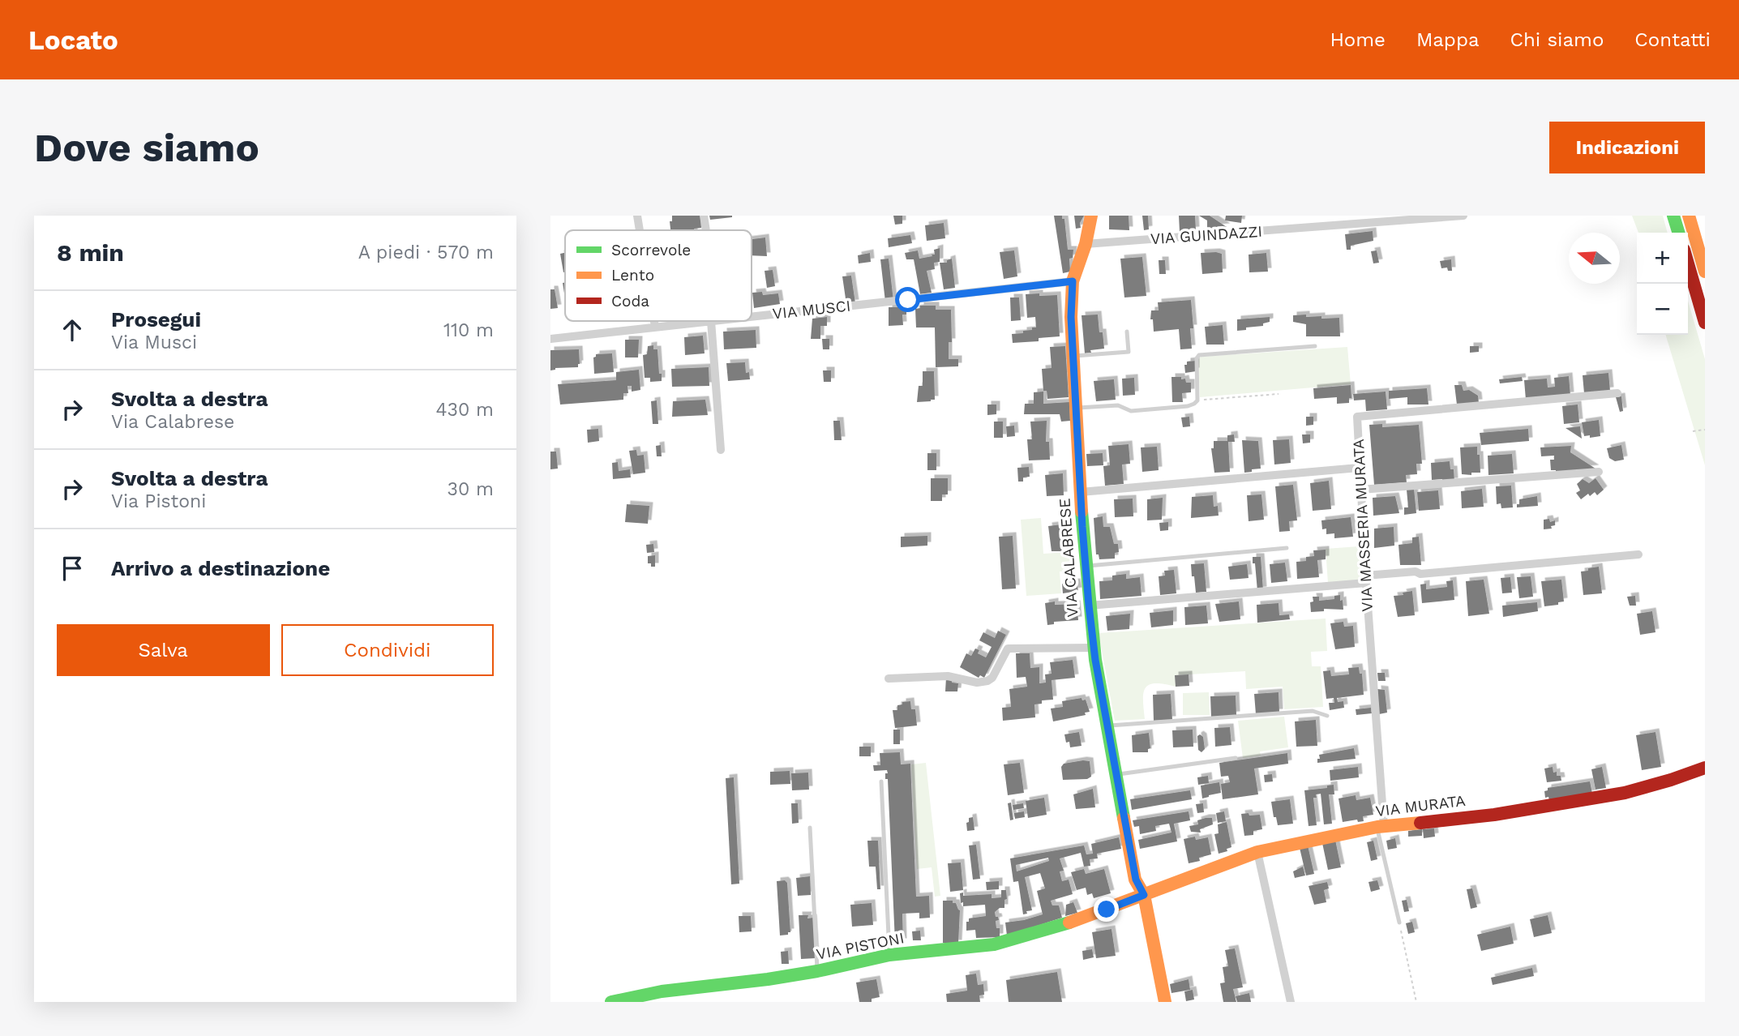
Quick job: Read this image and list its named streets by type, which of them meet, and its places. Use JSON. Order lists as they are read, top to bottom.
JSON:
{
  "streets": {
    "main road": ["VIA CALABRESE", "VIA MURATA", "VIA PISTONI"],
    "street": ["VIA GUINDAZZI", "VIA MUSCI", "VIA MASSERIA MURATA"]
  },
  "crossings": [
    ["VIA GUINDAZZI", "VIA CALABRESE"],
    ["VIA MUSCI", "VIA CALABRESE"],
    ["VIA MASSERIA MURATA", "VIA MURATA"],
    ["VIA CALABRESE", "VIA MURATA"],
    ["VIA CALABRESE", "VIA PISTONI"],
    ["VIA MURATA", "VIA PISTONI"]
  ],
  "legend": ["Scorrevole", "Lento", "Coda"],
  "north": "left",
  "page": {
    "header": "Locato",
    "nav": [
      "Home",
      "Mappa",
      "Chi siamo",
      "Contatti"
    ],
    "buttons": [
      "Indicazioni",
      ["Salva", "Condividi"]
    ],
    "title": "Dove siamo",
    "heading": ["8 min", "A piedi · 570 m"],
    "map_buttons": ["+", "−"],
    "list": [
      ["Prosegui", "Via Musci", "110 m"],
      ["Svolta a destra", "Via Calabrese", "430 m"],
      ["Svolta a destra", "Via Pistoni", "30 m"],
      "Arrivo a destinazione"
    ]
  }
}
